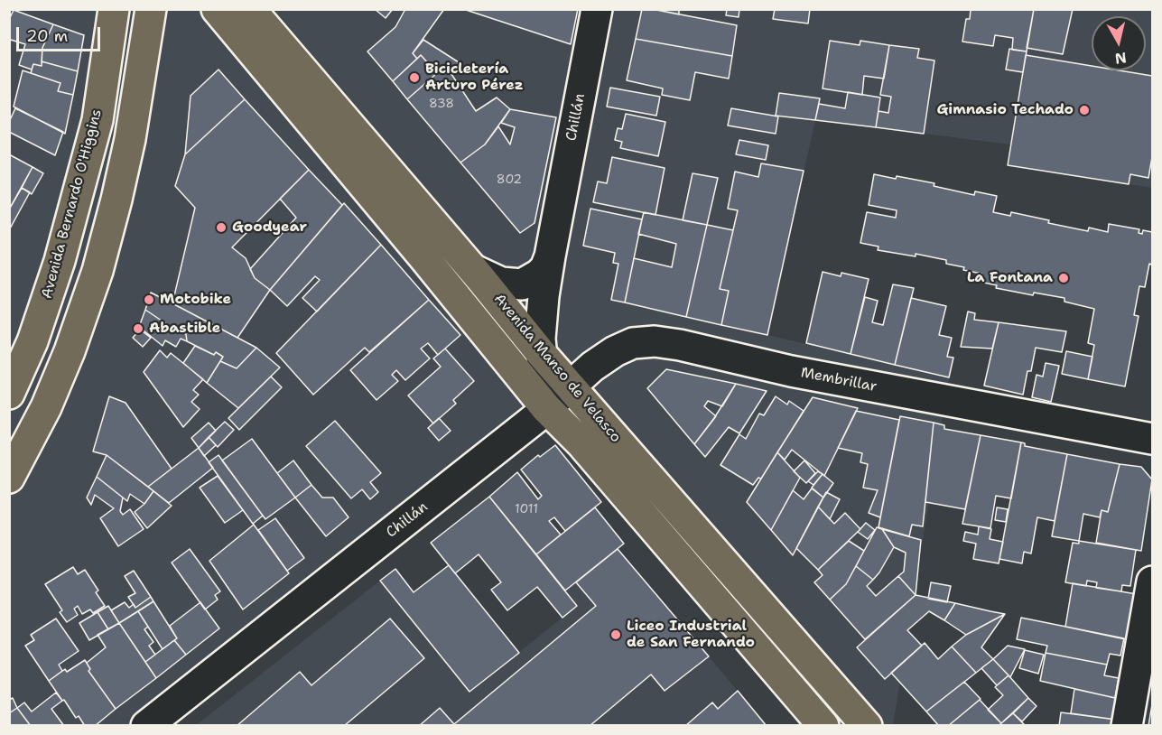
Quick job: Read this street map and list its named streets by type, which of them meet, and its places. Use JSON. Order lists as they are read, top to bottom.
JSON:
{
  "streets": {
    "main road": ["Avenida Bernardo O'Higgins", "Avenida Manso de Velasco"],
    "street": ["Chillán", "Membrillar"]
  },
  "crossings": [
    ["Chillán", "Avenida Manso de Velasco"],
    ["Chillán", "Membrillar"],
    ["Avenida Manso de Velasco", "Membrillar"]
  ],
  "places": [
    "Bicicletería Arturo Pérez",
    "Gimnasio Techado",
    "Goodyear",
    "La Fontana",
    "Motobike",
    "Abastible",
    "Liceo Industrial de San Fernando"
  ],
  "house_numbers": ["838", "802", "1011"],
  "scale_bar": "20 m",
  "north": "bottom"
}
